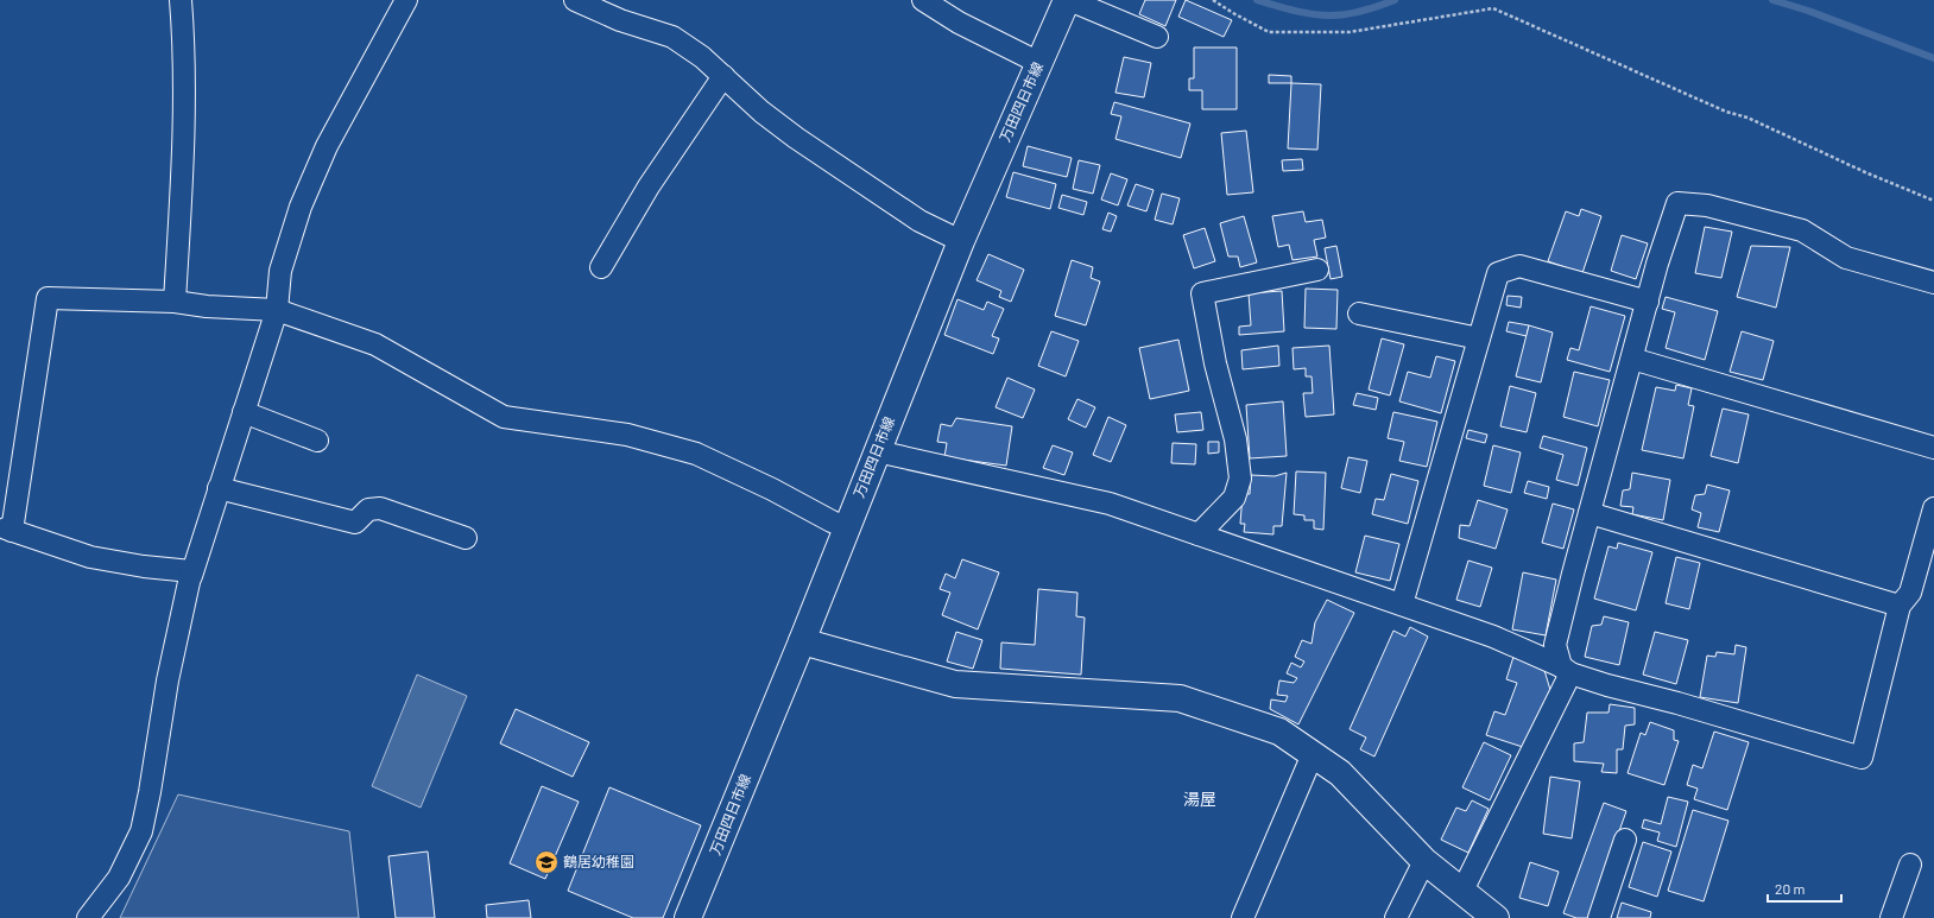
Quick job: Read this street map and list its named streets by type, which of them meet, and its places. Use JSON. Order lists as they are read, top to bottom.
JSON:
{
  "streets": {
    "main road": ["万田四日市線"]
  },
  "districts": ["湯屋"],
  "places": {
    "school or university": ["鶴居幼稚園"]
  },
  "scale_bar": "20 m"
}
